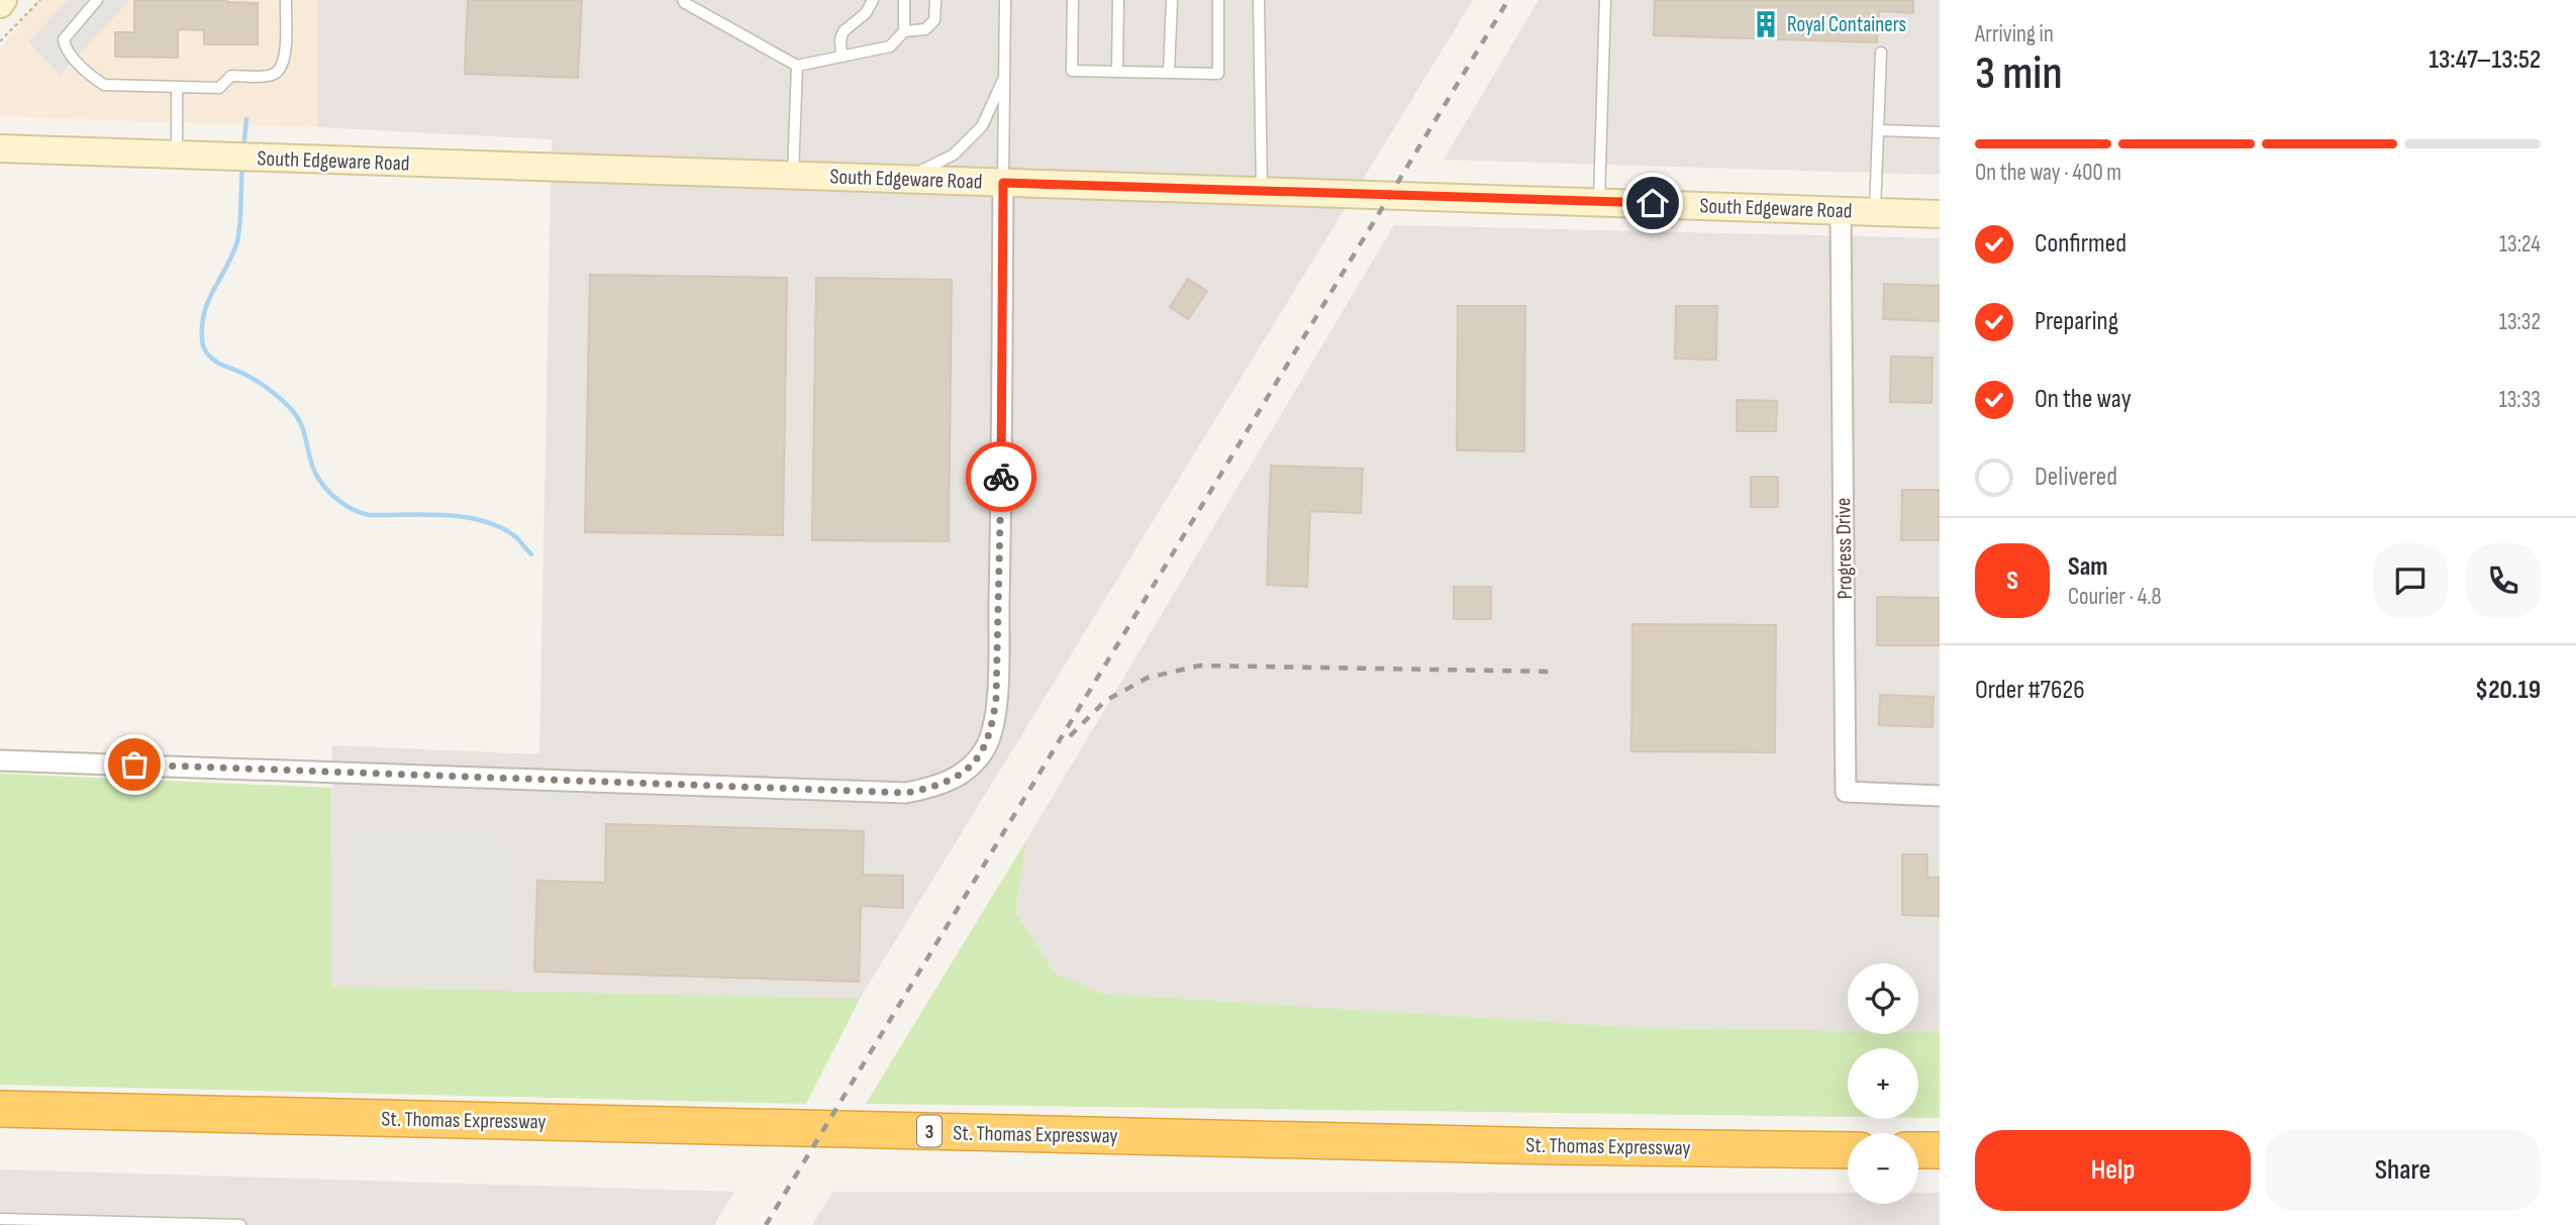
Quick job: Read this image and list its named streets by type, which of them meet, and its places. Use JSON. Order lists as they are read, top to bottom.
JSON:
{
  "streets": {
    "highway": ["St. Thomas Expressway", "3"],
    "main road": ["South Edgeware Road"],
    "street": ["Progress Drive"]
  },
  "crossings": [
    ["South Edgeware Road", "Progress Drive"]
  ],
  "places": {
    "building": ["Royal Containers"]
  },
  "page": {
    "heading": ["3 min", "Arriving in", "13:47–13:52"],
    "panel": [
      "Sam",
      "Courier · 4.8",
      "Order #7626",
      "$20.19"
    ],
    "bar": "On the way · 400 m",
    "list": [
      ["Confirmed", "13:24"],
      ["Preparing", "13:32"],
      ["On the way", "13:33"],
      "Delivered"
    ],
    "round": "S",
    "map_buttons": ["+", "−"],
    "buttons": ["Help", "Share"]
  }
}
